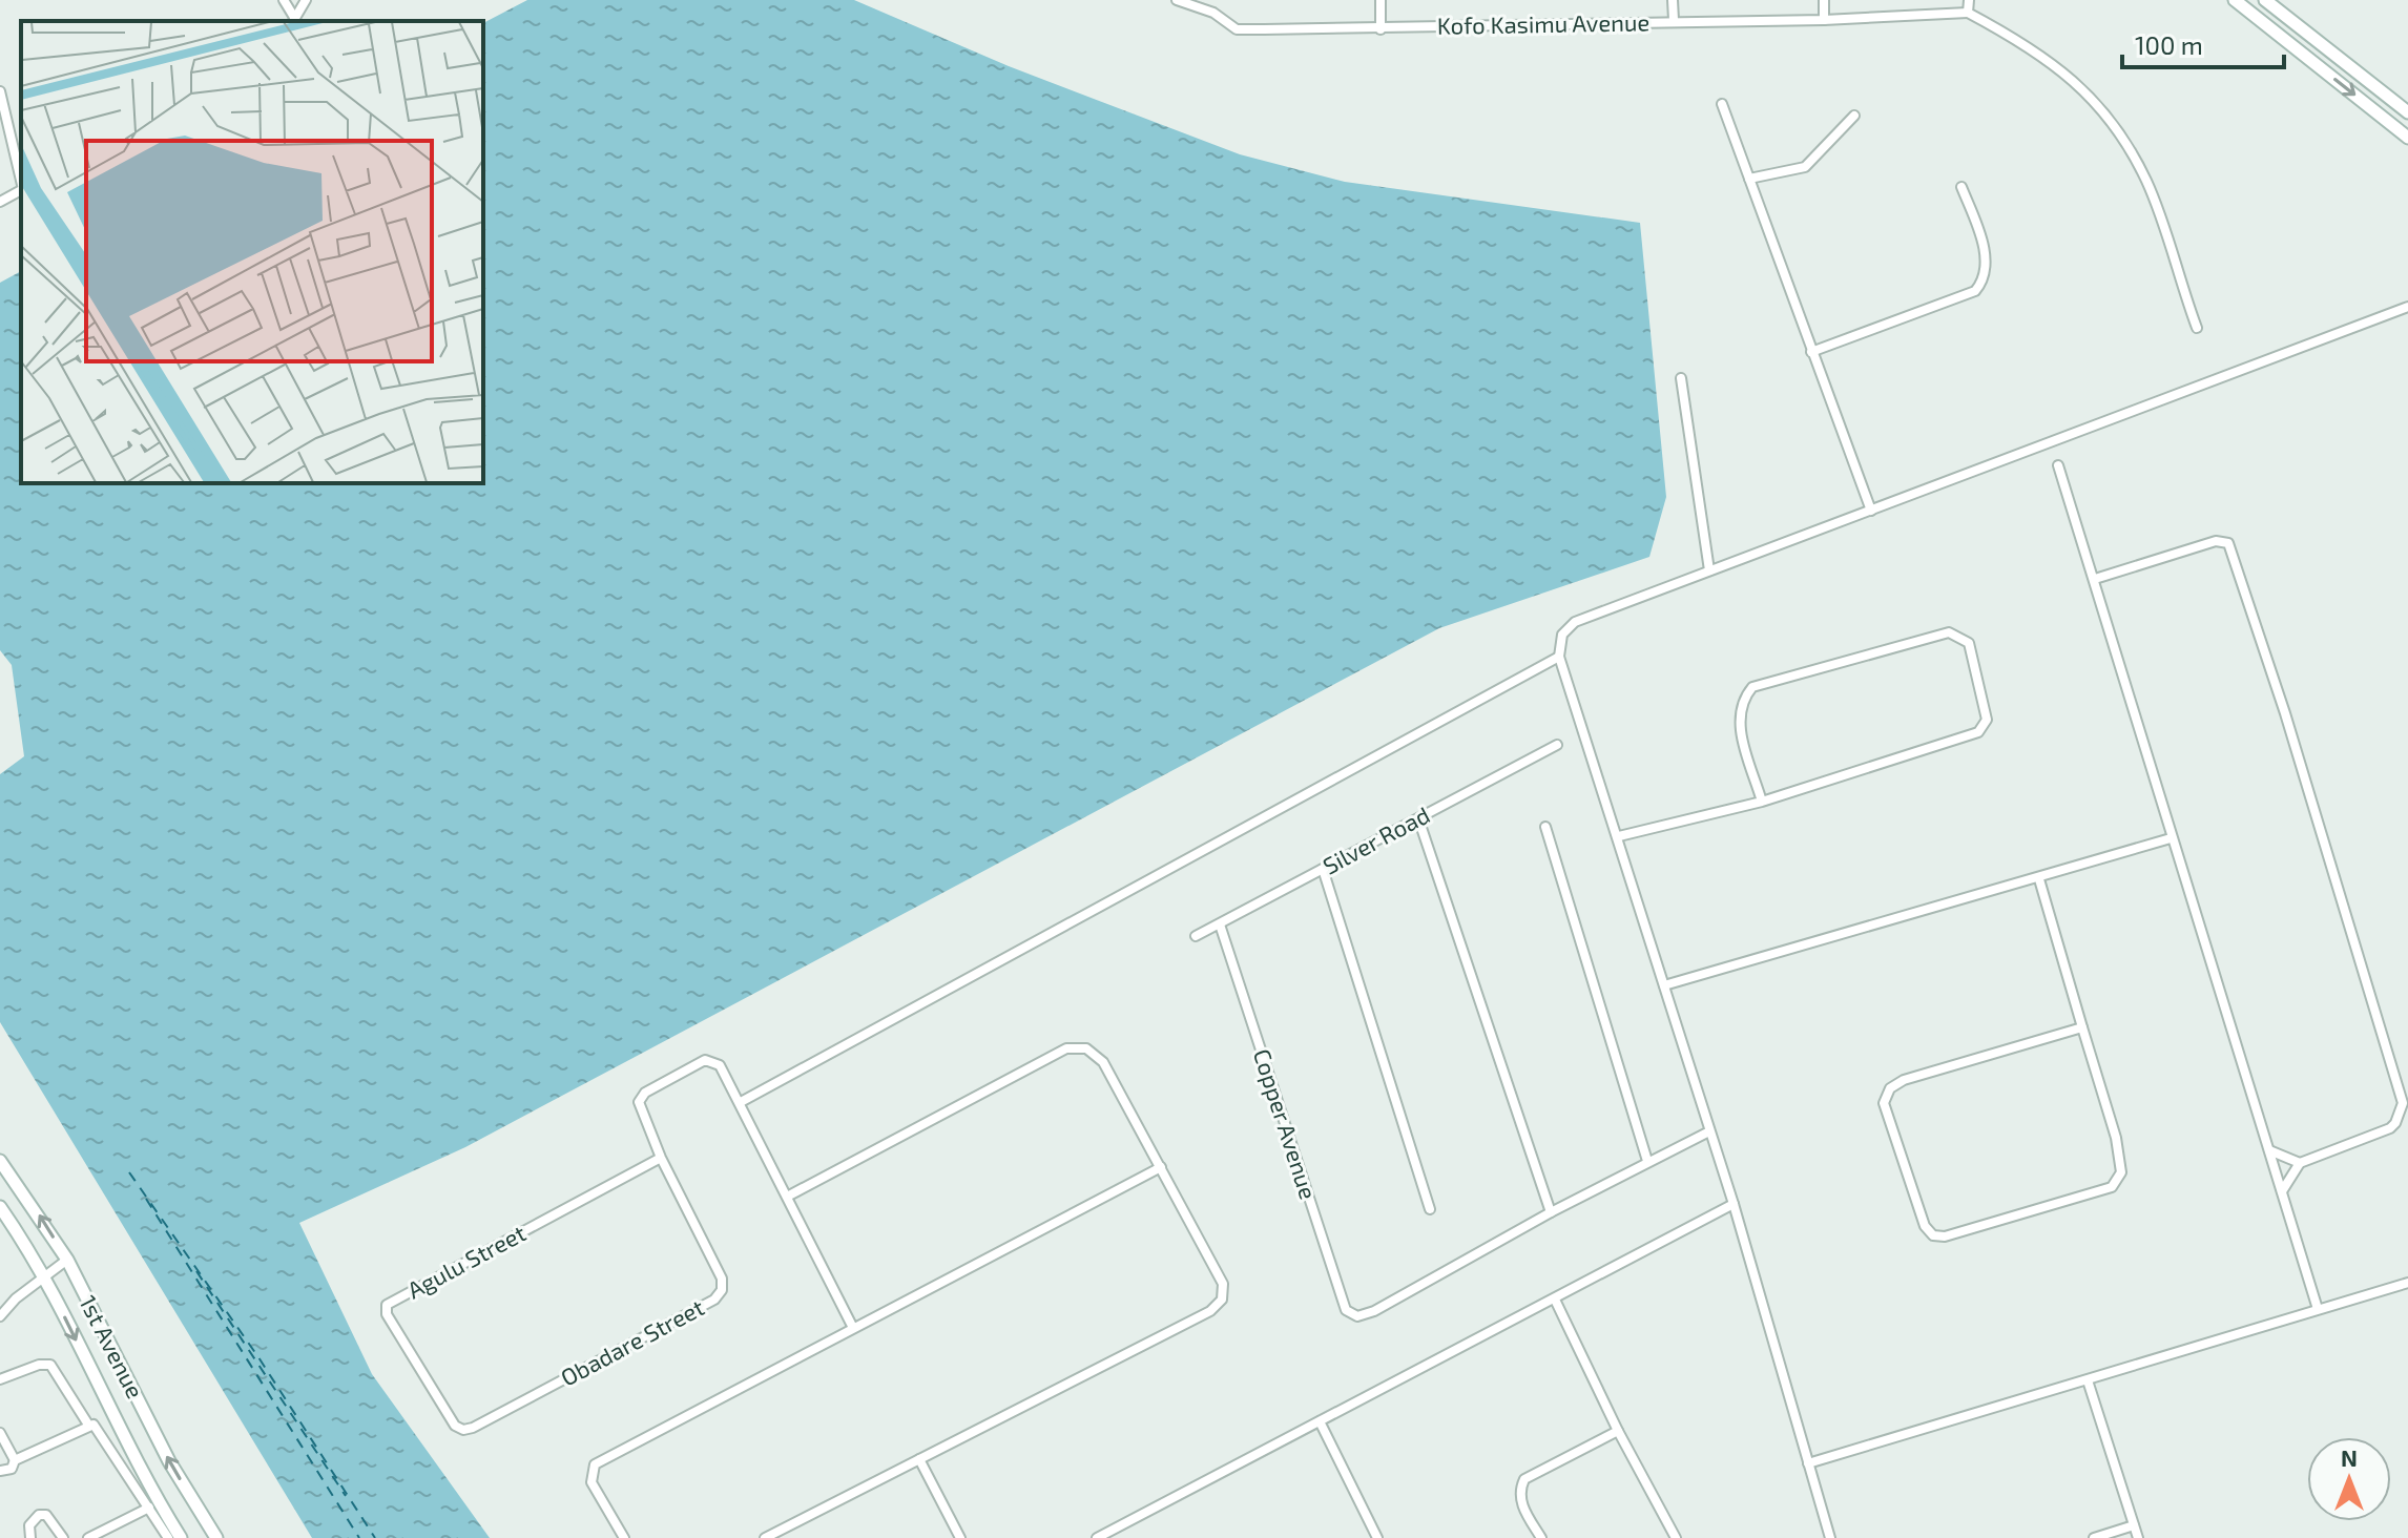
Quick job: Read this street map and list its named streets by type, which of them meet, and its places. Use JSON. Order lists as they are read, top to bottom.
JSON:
{
  "streets": {
    "main road": ["1st Avenue"],
    "street": [
      "Kofo Kasimu Avenue",
      "Silver Road",
      "Copper Avenue",
      "Agulu Street",
      "Obadare Street"
    ]
  },
  "crossings": [
    ["Silver Road", "Copper Avenue"],
    ["Agulu Street", "Obadare Street"]
  ],
  "scale_bar": "100 m",
  "north": "top"
}
